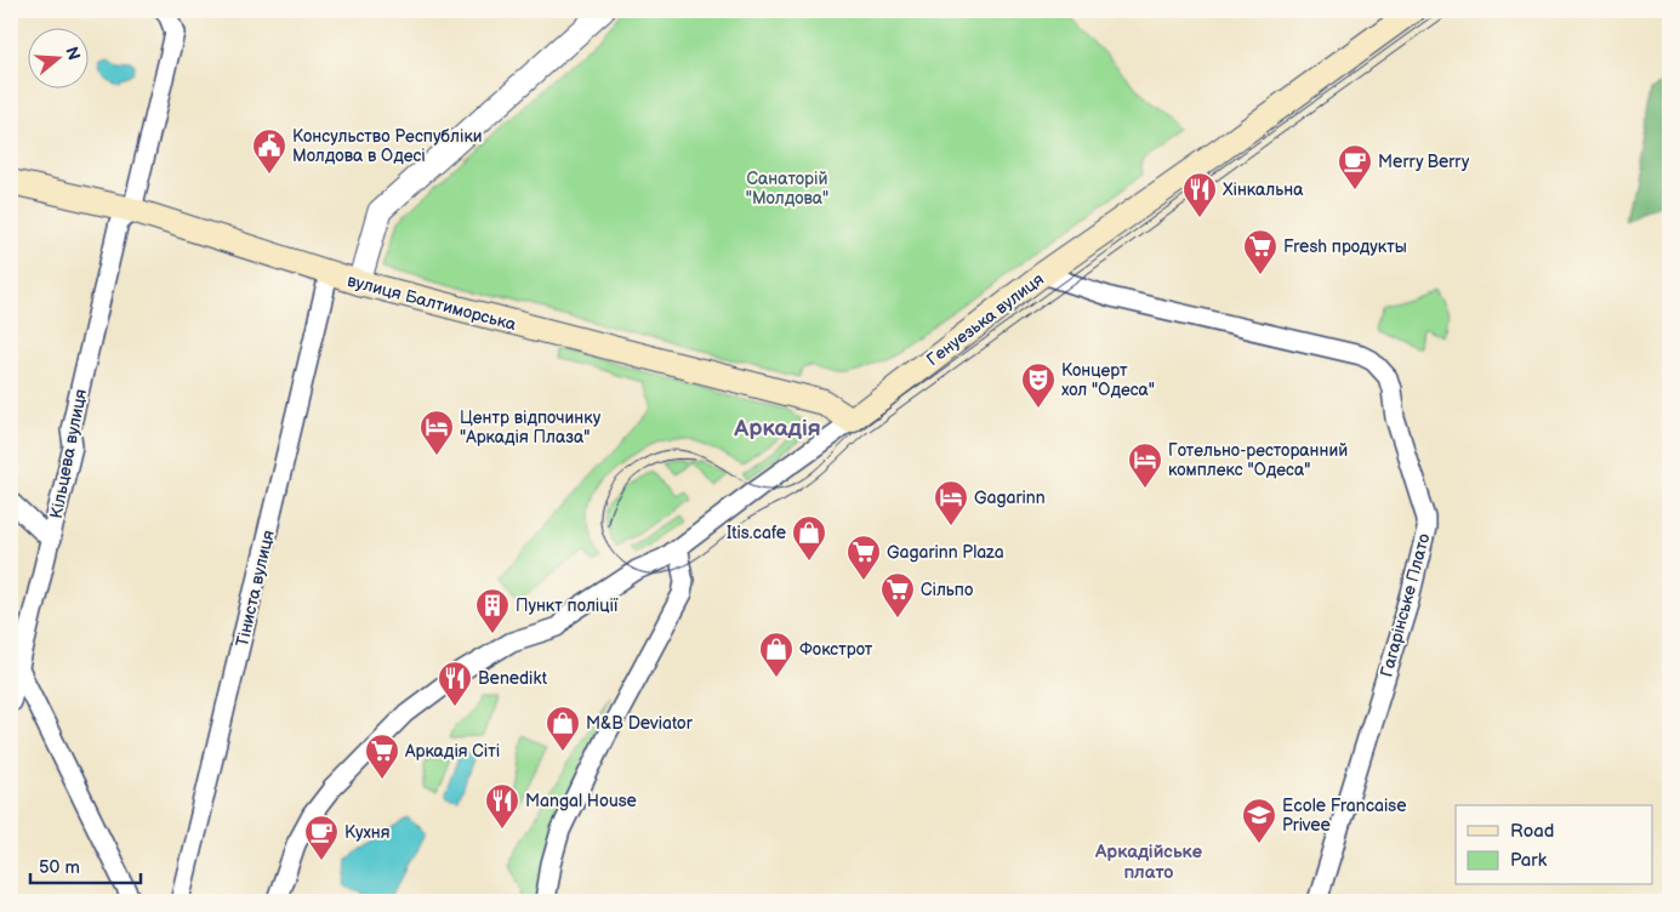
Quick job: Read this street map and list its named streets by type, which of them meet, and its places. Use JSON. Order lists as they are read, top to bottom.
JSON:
{
  "streets": {
    "main road": ["вулиця Балтиморська", "Генуезька вулиця"],
    "street": ["Кільцева вулиця", "Тіниста вулиця", "Гагарінське Плато"]
  },
  "crossings": [
    ["вулиця Балтиморська", "Генуезька вулиця"],
    ["вулиця Балтиморська", "Кільцева вулиця"],
    ["вулиця Балтиморська", "Тіниста вулиця"],
    ["Генуезька вулиця", "Гагарінське Плато"]
  ],
  "districts": ["Аркадія", "Аркадійське плато"],
  "parks": ["Санаторій \"Молдова\""],
  "places": {
    "public building": ["Консульство Республіки Молдова в Одесі"],
    "cafe": ["Merry Berry", "Кухня"],
    "restaurant": ["Хінкальна", "Benedikt", "Mangal House"],
    "supermarket": [
      "Fresh продукты",
      "Gagarinn Plaza",
      "Сільпо",
      "Аркадія Сіті"
    ],
    "theatre": ["Концерт хол \"Одеса\""],
    "hotel": ["Центр відпочинку \"Аркадія Плаза\"", "Готельно-ресторанний комплекс \"Одеса\"", "Gagarinn"],
    "shop": ["Itis.cafe", "Фокстрот", "M&B Deviator"],
    "building": ["Пункт поліції"],
    "school or university": ["Ecole Francaise Privee"]
  },
  "legend": ["Road", "Park"],
  "scale_bar": "50 m",
  "north": "right"
}
